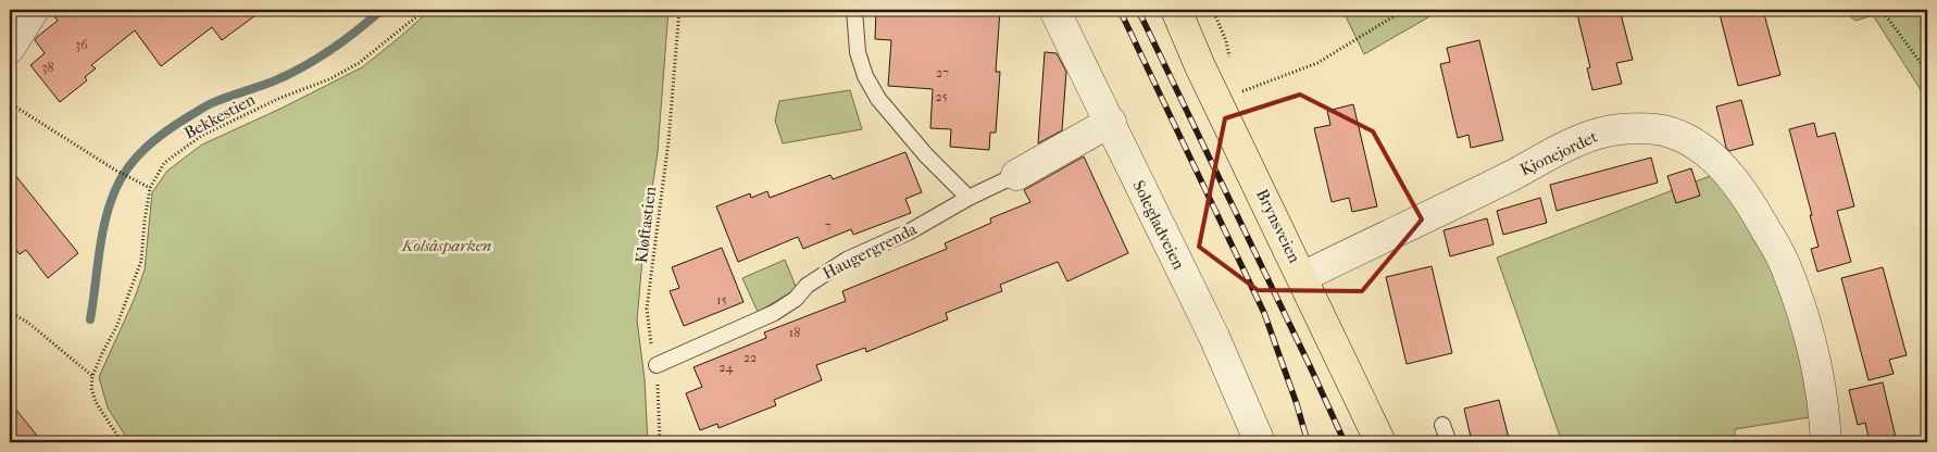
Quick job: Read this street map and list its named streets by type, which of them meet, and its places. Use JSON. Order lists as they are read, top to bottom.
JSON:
{
  "streets": {
    "main road": ["Brynsveien"],
    "street": ["Kjonejordet", "Solegladveien", "Haugergrenda"],
    "path": ["Bekkestien", "Kløftastien"]
  },
  "crossings": [
    ["Kjonejordet", "Brynsveien"],
    ["Kløftastien", "Haugergrenda"],
    ["Solegladveien", "Haugergrenda"]
  ],
  "parks": ["Kolsåsparken"],
  "house_numbers": [
    "36",
    "38",
    "27",
    "25",
    "7",
    "15",
    "18",
    "22",
    "24"
  ]
}
